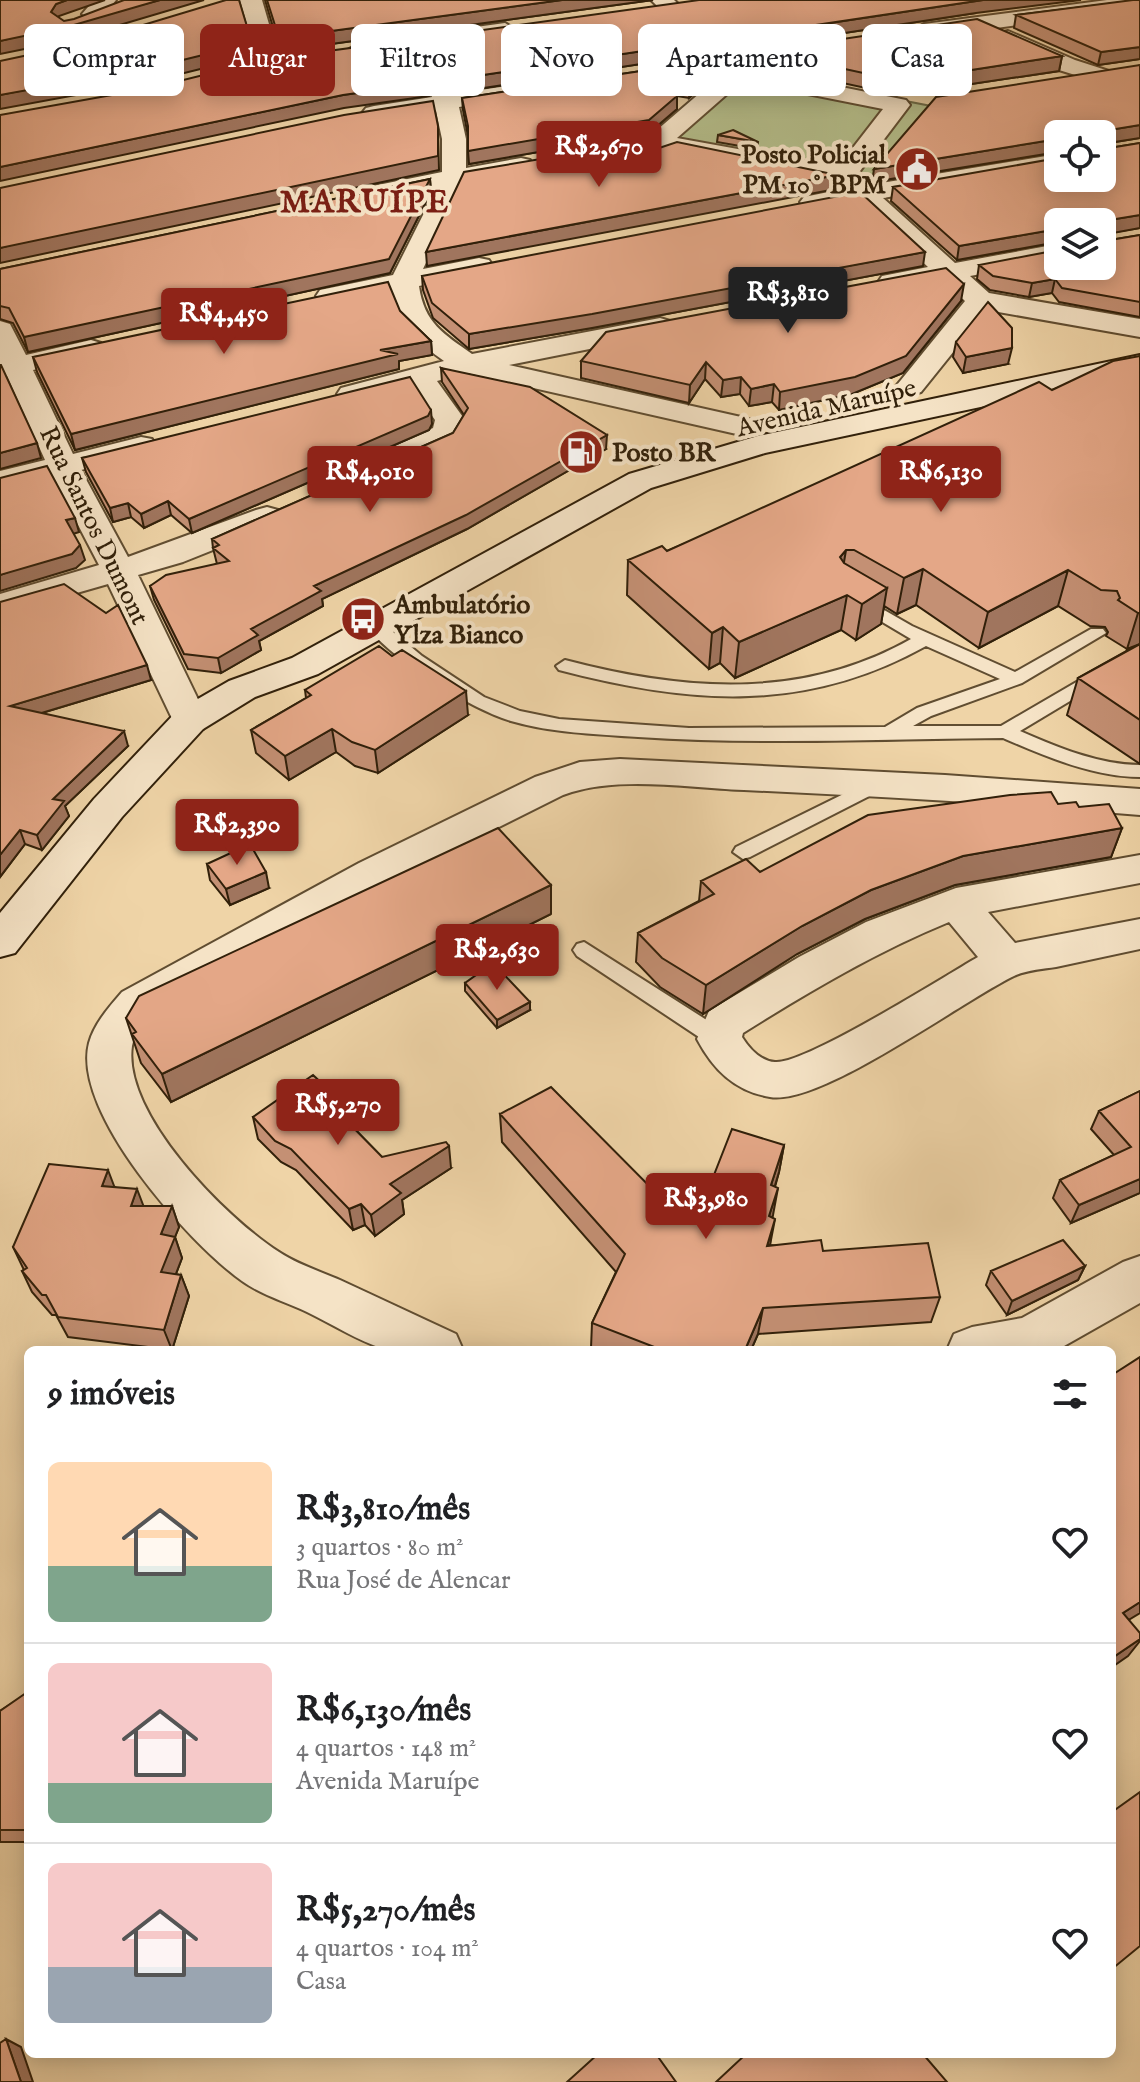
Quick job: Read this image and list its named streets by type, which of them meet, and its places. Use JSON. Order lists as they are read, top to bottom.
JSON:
{
  "streets": {
    "street": ["Avenida Maruípe", "Rua Santos Dumont"]
  },
  "crossings": [
    ["Avenida Maruípe", "Rua Santos Dumont"]
  ],
  "districts": ["MARUÍPE"],
  "places": {
    "public building": ["Posto Policial PM 10˚ BPM"],
    "fuel station": ["Posto BR"],
    "bus stop": ["Ambulatório Ylza Bianco"]
  },
  "page": {
    "chip": [
      "Comprar",
      "Alugar",
      "Filtros",
      "Novo",
      "Apartamento",
      "Casa"
    ],
    "price": [
      "R$2,670",
      "R$3,810",
      "R$4,450",
      "R$4,010",
      "R$6,130",
      "R$2,390",
      "R$2,630",
      "R$5,270",
      "R$3,980"
    ],
    "heading": "9 imóveis",
    "list": [
      {
        "name": "R$3,810/mês",
        "note": "3 quartos · 80 m² · Rua José de Alencar"
      },
      {
        "name": "R$6,130/mês",
        "note": "4 quartos · 148 m² · Avenida Maruípe"
      },
      {
        "name": "R$5,270/mês",
        "note": "4 quartos · 104 m² · Casa"
      }
    ]
  }
}
